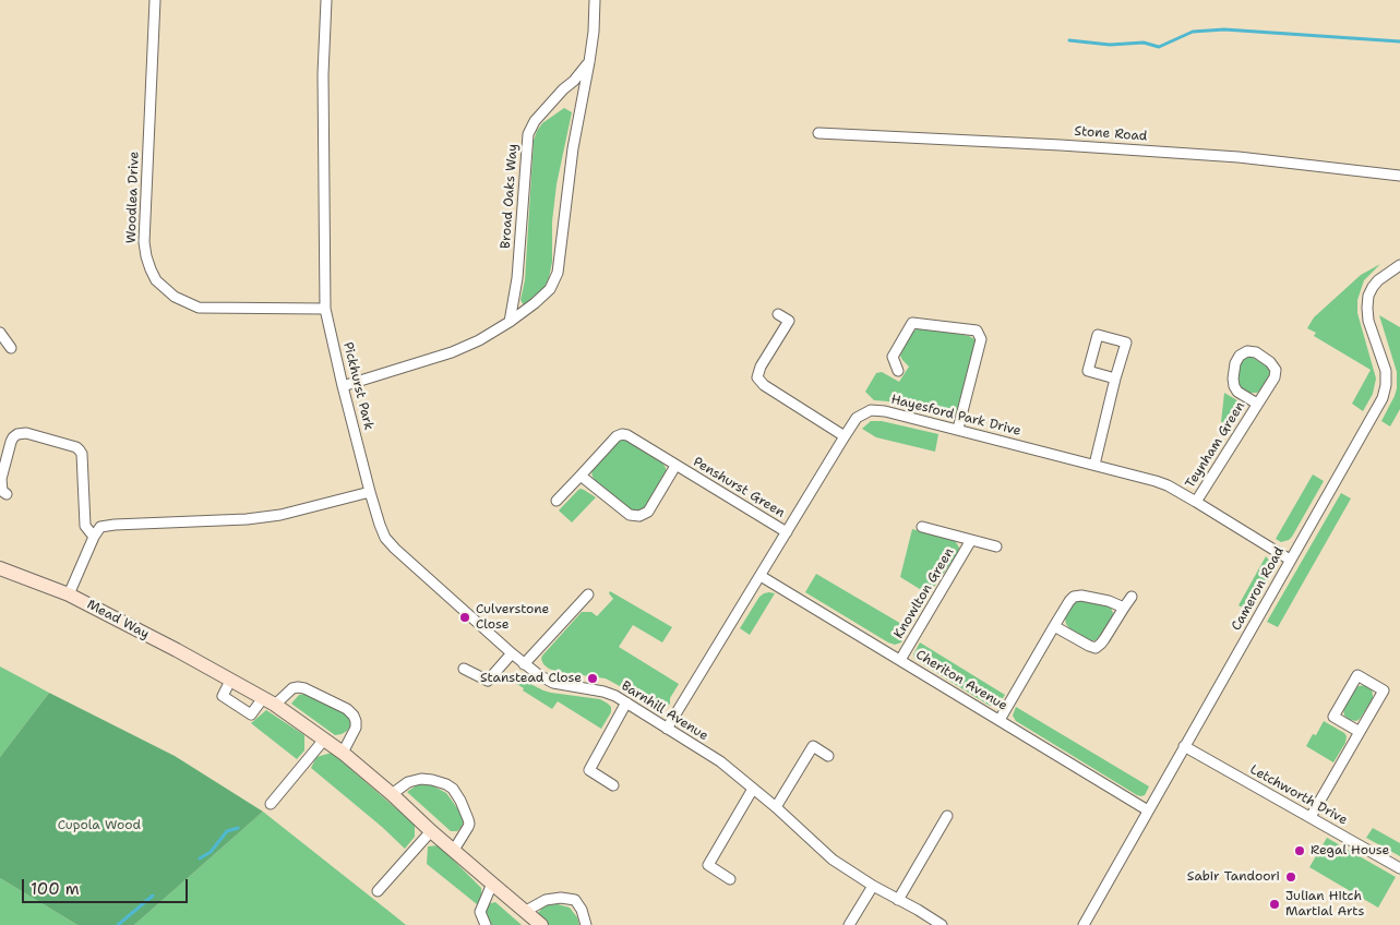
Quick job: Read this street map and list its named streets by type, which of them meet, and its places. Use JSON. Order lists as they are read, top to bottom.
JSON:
{
  "streets": {
    "street": [
      "Stone Road",
      "Broad Oaks Way",
      "Woodlea Drive",
      "Pickhurst Park",
      "Hayesford Park Drive",
      "Teynham Green",
      "Penshurst Green",
      "Cameron Road",
      "Knowlton Green",
      "Mead Way",
      "Cheriton Avenue",
      "Barnhill Avenue",
      "Letchworth Drive"
    ]
  },
  "crossings": [
    ["Woodlea Drive", "Pickhurst Park"],
    ["Pickhurst Park", "Barnhill Avenue"],
    ["Hayesford Park Drive", "Teynham Green"],
    ["Hayesford Park Drive", "Penshurst Green"],
    ["Hayesford Park Drive", "Cameron Road"],
    ["Hayesford Park Drive", "Cheriton Avenue"],
    ["Hayesford Park Drive", "Barnhill Avenue"],
    ["Cameron Road", "Cheriton Avenue"],
    ["Cameron Road", "Letchworth Drive"],
    ["Knowlton Green", "Cheriton Avenue"]
  ],
  "parks": ["Cupola Wood"],
  "places": [
    "Culverstone Close",
    "Stanstead Close",
    "Regal House",
    "Sabir Tandoori",
    "Julian Hitch Martial Arts"
  ],
  "scale_bar": "100 m"
}
